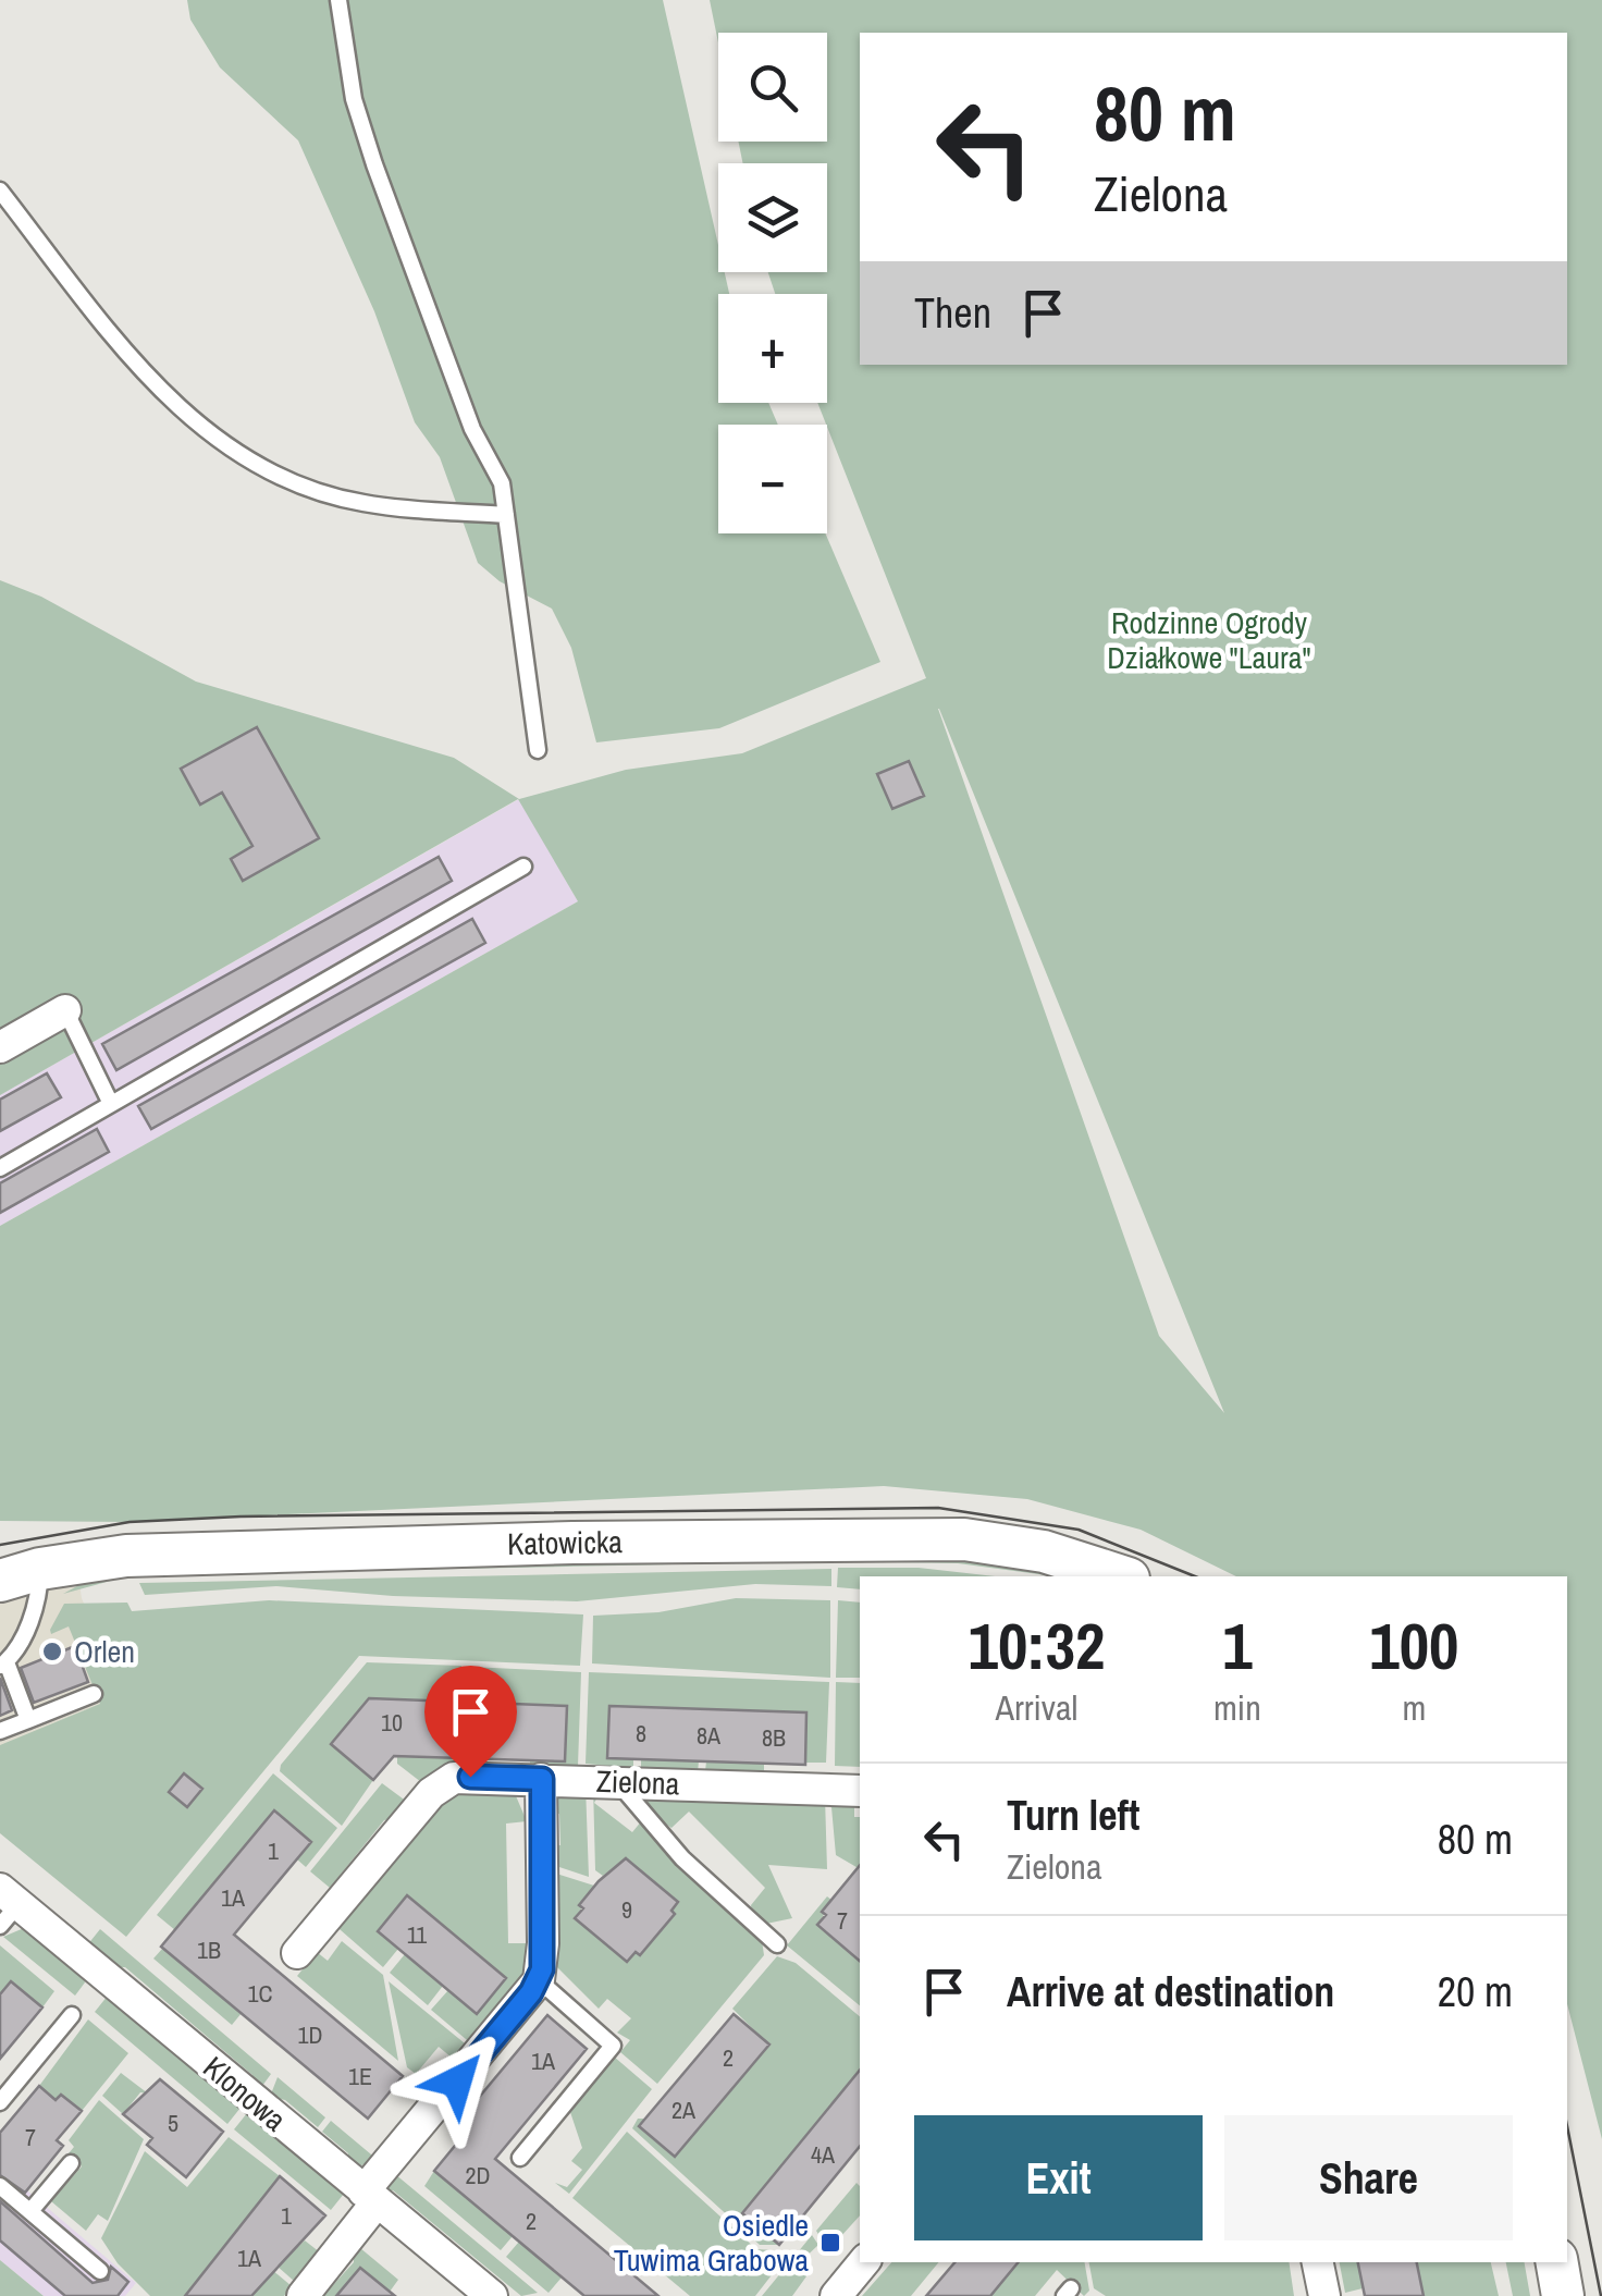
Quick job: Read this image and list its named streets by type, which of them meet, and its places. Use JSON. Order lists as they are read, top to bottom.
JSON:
{
  "streets": {
    "main road": ["Katowicka"],
    "street": ["Zielona", "Klonowa"]
  },
  "parks": ["Rodzinne Ogrody Działkowe \"Laura\""],
  "places": {
    "other": ["Orlen"],
    "transit": ["Osiedle Tuwima Grabowa"]
  },
  "house_numbers": [
    "10",
    "8",
    "8A",
    "8B",
    "1",
    "1A",
    "9",
    "7",
    "11",
    "1B",
    "1C",
    "1D",
    "2",
    "1A",
    "1E",
    "2A",
    "5",
    "7",
    "4A",
    "2D",
    "1",
    "2",
    "1A"
  ],
  "page": {
    "map_buttons": ["+", "−"],
    "turn": ["80 m", "Zielona"],
    "then": "Then",
    "eta": [
      "10:32",
      "Arrival",
      "1",
      "min",
      "100",
      "m"
    ],
    "list": [
      {
        "name": "Turn left",
        "note": "Zielona",
        "value": "80 m"
      },
      {
        "name": "Arrive at destination",
        "value": "20 m"
      }
    ],
    "buttons": ["Exit", "Share"]
  }
}
